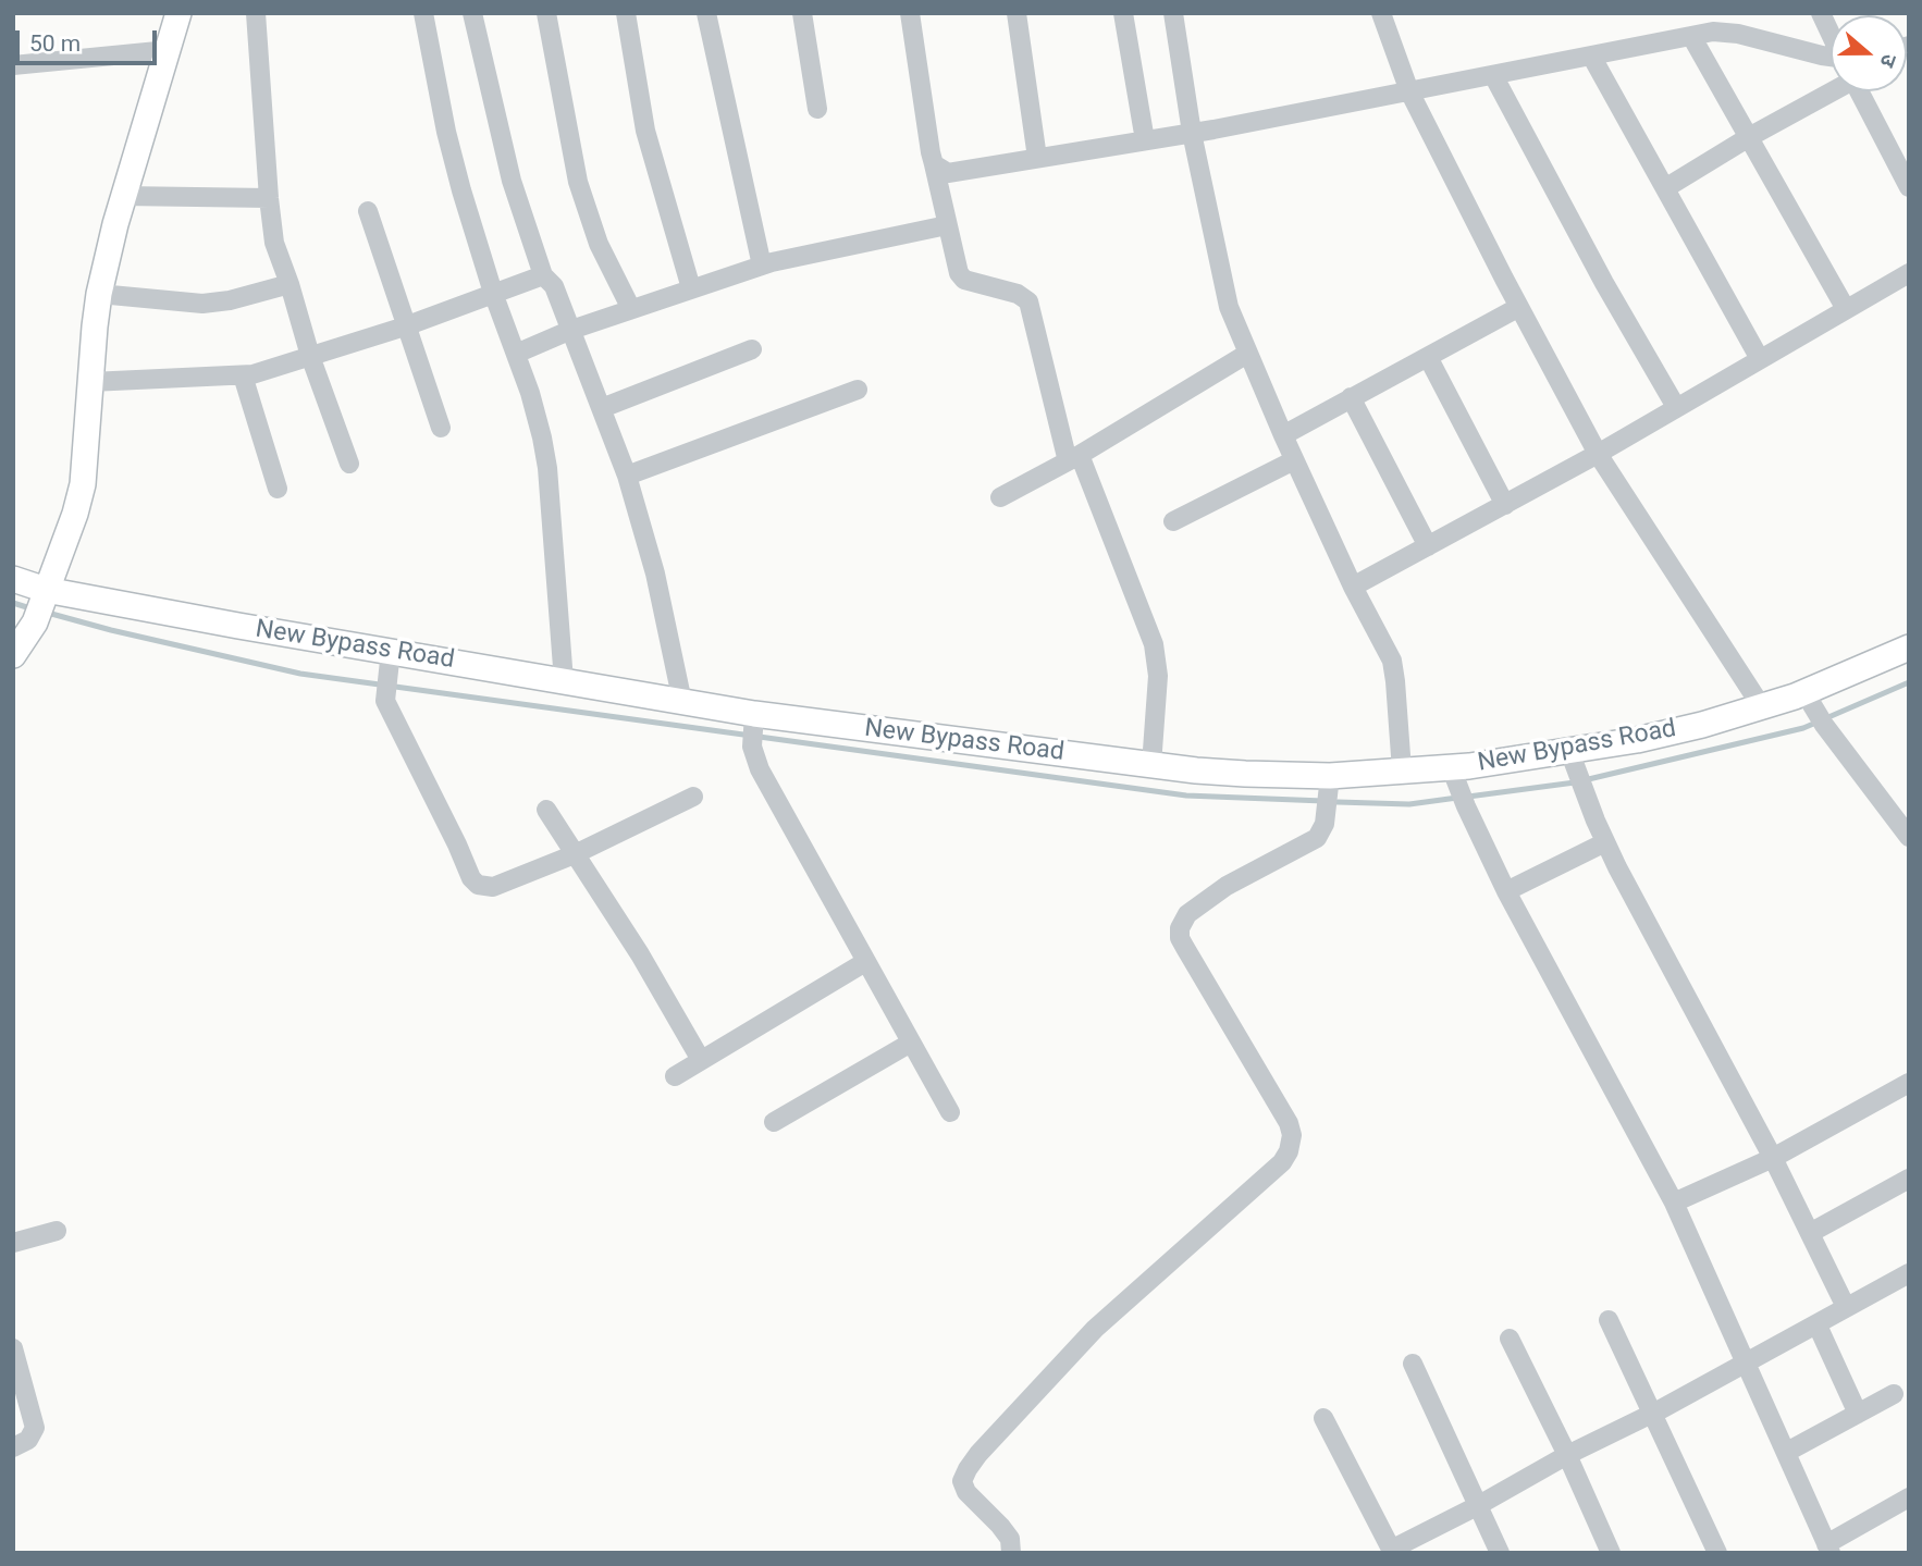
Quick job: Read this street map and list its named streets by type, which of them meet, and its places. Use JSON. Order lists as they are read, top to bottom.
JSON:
{
  "streets": {
    "main road": ["New Bypass Road"]
  },
  "scale_bar": "50 m",
  "north": "right"
}
